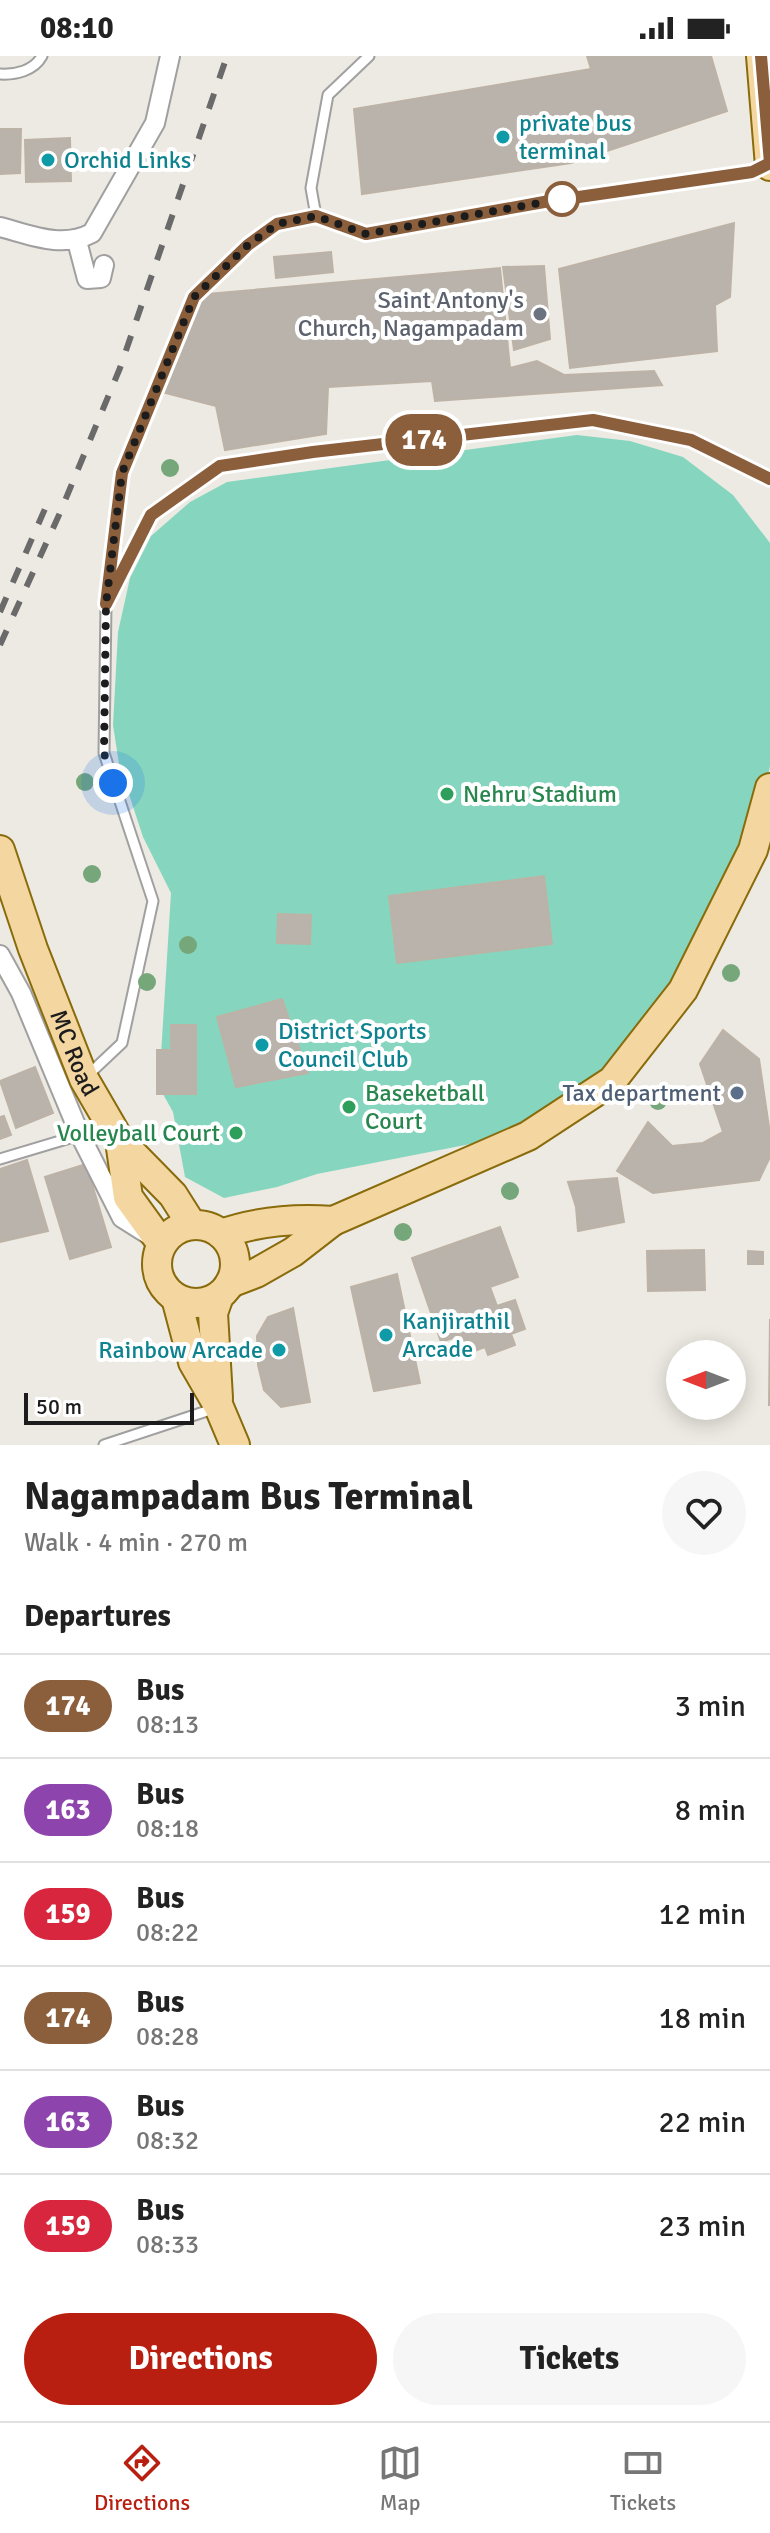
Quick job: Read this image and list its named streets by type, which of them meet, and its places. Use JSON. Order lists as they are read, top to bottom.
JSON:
{
  "streets": {
    "main road": ["MC Road"]
  },
  "places": [
    "private bus terminal",
    "Orchid Links",
    "Saint Antony's Church, Nagampadam",
    "Nehru Stadium",
    "District Sports Council Club",
    "Tax department",
    "Baseketball Court",
    "Volleyball Court",
    "Kanjirathil Arcade",
    "Rainbow Arcade"
  ],
  "lines": ["bus line 174"],
  "scale_bar": "50 m",
  "north": "left",
  "page": {
    "status": "08:10",
    "on_map": "174",
    "scale": "50 m",
    "heading": [
      ["Nagampadam Bus Terminal", "Walk · 4 min · 270 m"],
      "Departures"
    ],
    "list": [
      {
        "mark": "174",
        "name": "Bus",
        "note": "08:13",
        "value": "3 min"
      },
      {
        "mark": "163",
        "name": "Bus",
        "note": "08:18",
        "value": "8 min"
      },
      {
        "mark": "159",
        "name": "Bus",
        "note": "08:22",
        "value": "12 min"
      },
      {
        "mark": "174",
        "name": "Bus",
        "note": "08:28",
        "value": "18 min"
      },
      {
        "mark": "163",
        "name": "Bus",
        "note": "08:32",
        "value": "22 min"
      },
      {
        "mark": "159",
        "name": "Bus",
        "note": "08:33",
        "value": "23 min"
      }
    ],
    "buttons": ["Directions", "Tickets"],
    "tabs": ["Directions", "Map", "Tickets"]
  }
}
